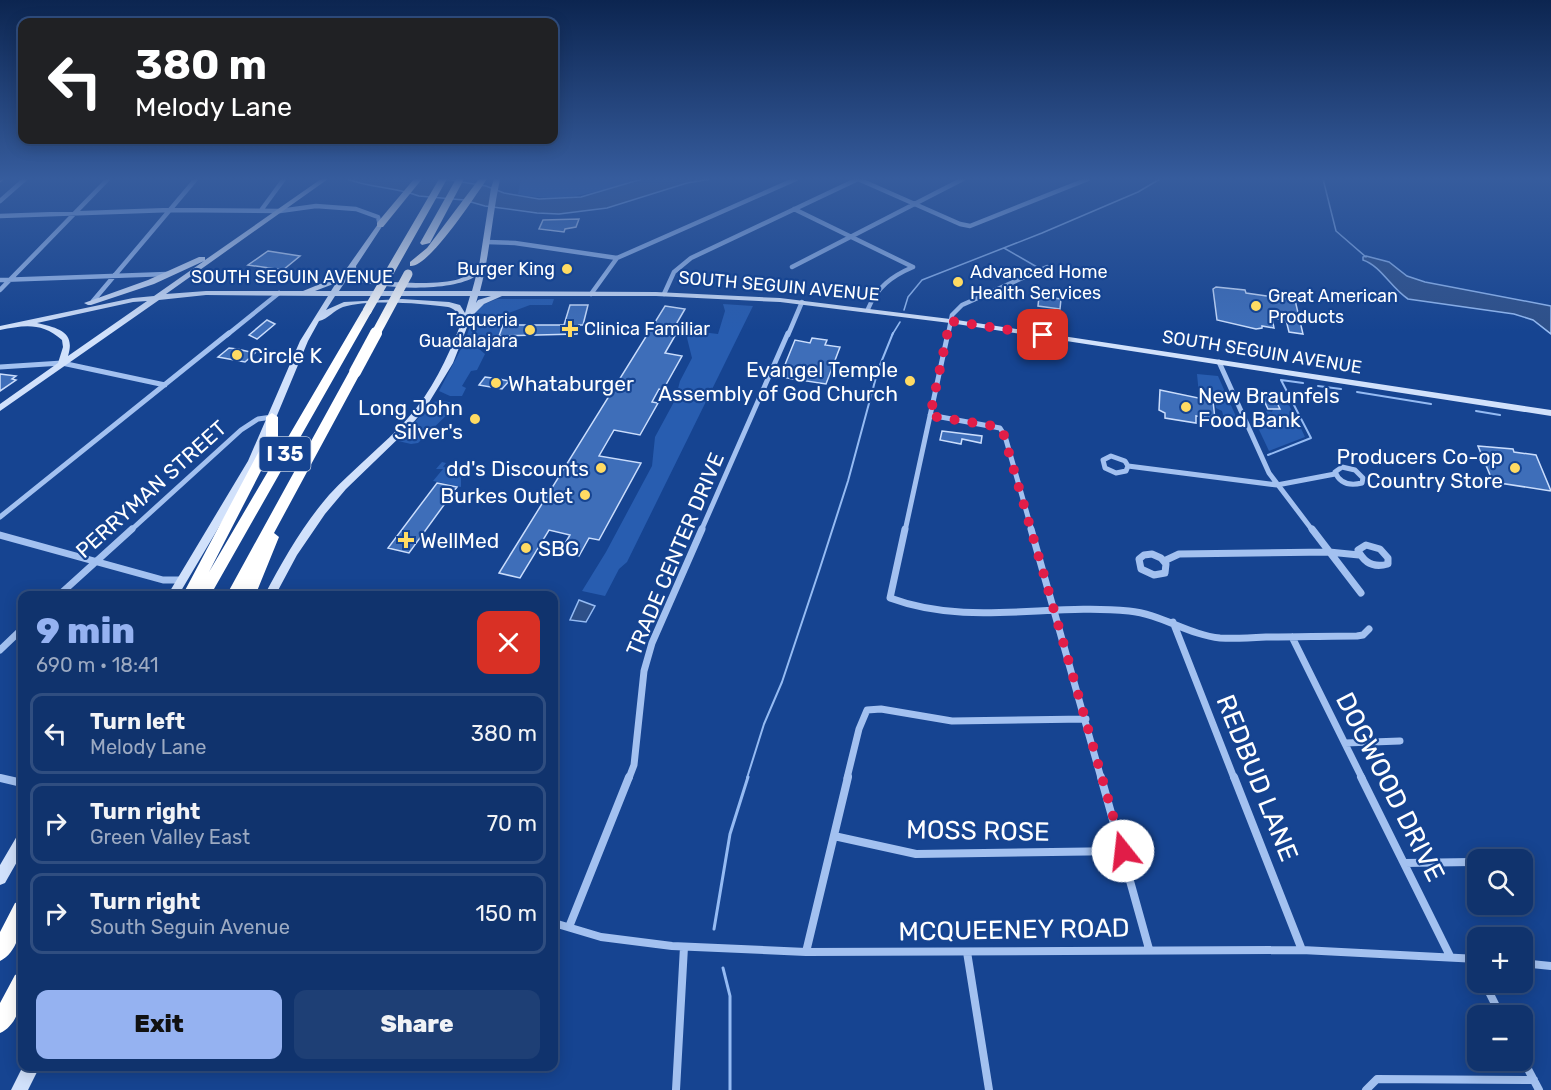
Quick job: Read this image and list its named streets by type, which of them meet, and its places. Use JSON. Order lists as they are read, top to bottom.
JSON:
{
  "streets": {
    "highway": ["I 35"],
    "main road": ["SOUTH SEGUIN AVENUE"],
    "street": [
      "PERRYMAN STREET",
      "TRADE CENTER DRIVE",
      "REDBUD LANE",
      "DOGWOOD DRIVE",
      "MOSS ROSE",
      "MCQUEENEY ROAD"
    ]
  },
  "crossings": [
    ["SOUTH SEGUIN AVENUE", "TRADE CENTER DRIVE"],
    ["TRADE CENTER DRIVE", "MCQUEENEY ROAD"],
    ["REDBUD LANE", "MCQUEENEY ROAD"],
    ["DOGWOOD DRIVE", "MCQUEENEY ROAD"]
  ],
  "places": {
    "other": [
      "Burger King",
      "Advanced Home Health Services",
      "Great American Products",
      "Taqueria Guadalajara",
      "Circle K",
      "Evangel Temple Assembly of God Church",
      "Whataburger",
      "New Braunfels Food Bank",
      "Long John Silver's",
      "dd's Discounts",
      "Producers Co-op Country Store",
      "Burkes Outlet",
      "SBG"
    ],
    "health": ["Clinica Familiar", "WellMed"]
  },
  "page": {
    "turn": ["380 m", "Melody Lane"],
    "heading": ["9 min", "690 m · 18:41"],
    "list": [
      {
        "name": "Turn left",
        "note": "Melody Lane",
        "value": "380 m"
      },
      {
        "name": "Turn right",
        "note": "Green Valley East",
        "value": "70 m"
      },
      {
        "name": "Turn right",
        "note": "South Seguin Avenue",
        "value": "150 m"
      }
    ],
    "map_buttons": ["+", "−"],
    "buttons": ["Exit", "Share"]
  }
}
